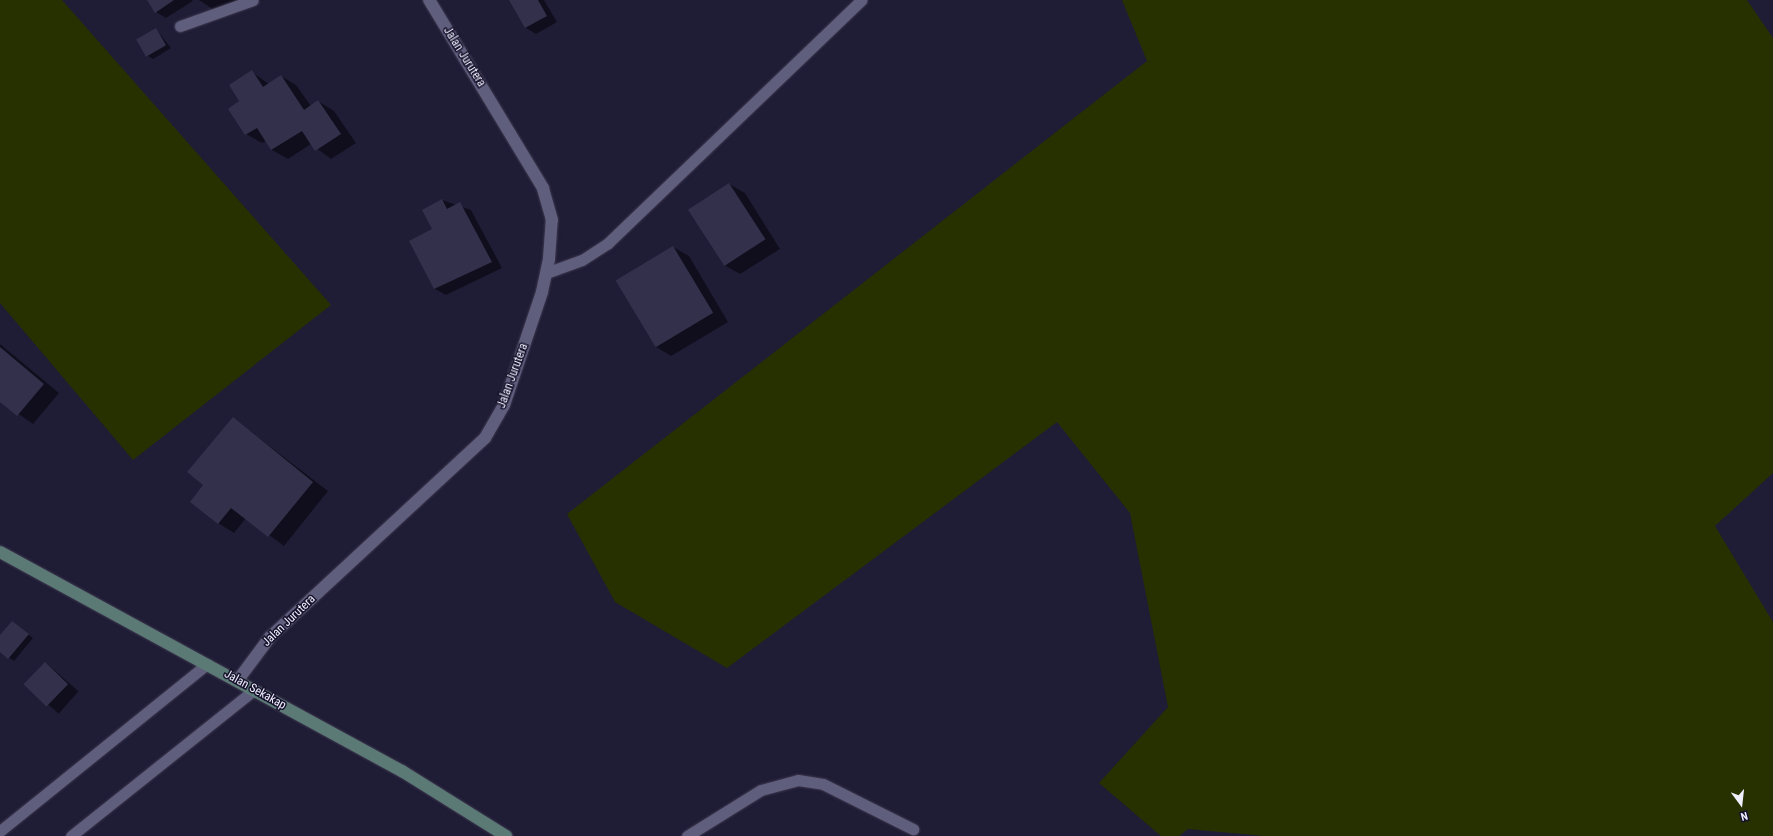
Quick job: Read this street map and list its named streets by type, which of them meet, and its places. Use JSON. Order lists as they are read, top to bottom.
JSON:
{
  "streets": {
    "street": ["Jalan Jurutera", "Jalan Sekakap"]
  },
  "crossings": [
    ["Jalan Jurutera", "Jalan Sekakap"]
  ],
  "north": "bottom"
}
